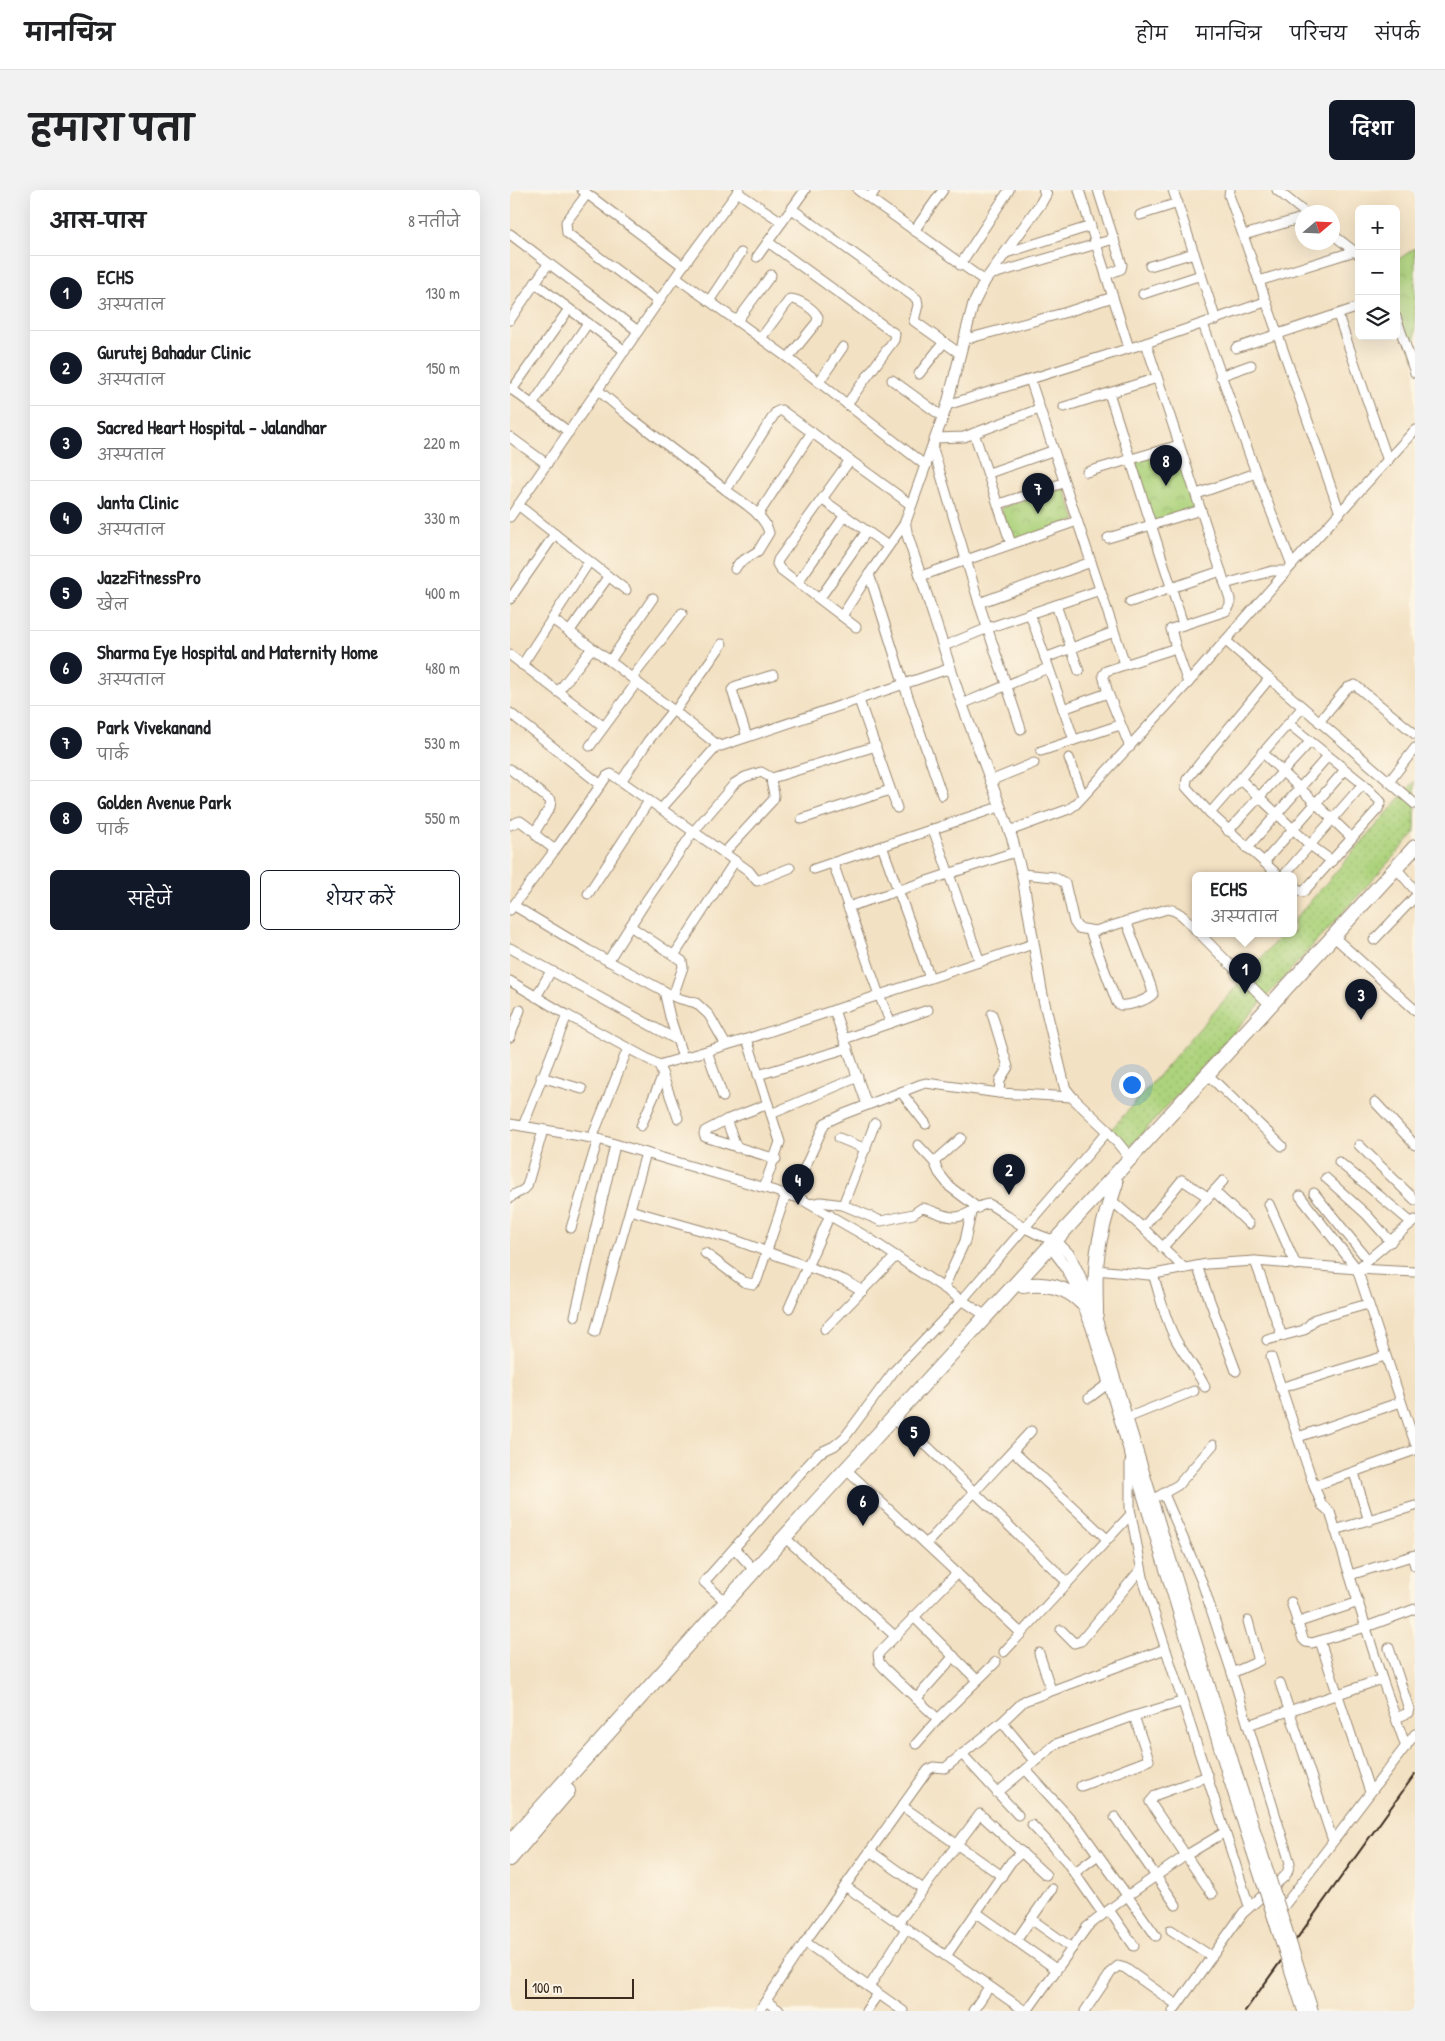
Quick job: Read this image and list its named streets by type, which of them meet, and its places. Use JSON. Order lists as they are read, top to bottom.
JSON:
{
  "scale_bar": "100 m",
  "north": "right",
  "page": {
    "header": "मानचित्र",
    "nav": [
      "होम",
      "मानचित्र",
      "परिचय",
      "संपर्क"
    ],
    "title": "हमारा पता",
    "buttons": [
      "दिशा",
      ["सहेजें", "शेयर करें"]
    ],
    "heading": ["आस-पास", "8 नतीजे"],
    "map_buttons": ["+", "−"],
    "list": [
      {
        "mark": "1",
        "name": "ECHS",
        "note": "अस्पताल",
        "value": "130 m"
      },
      {
        "mark": "2",
        "name": "Gurutej Bahadur Clinic",
        "note": "अस्पताल",
        "value": "150 m"
      },
      {
        "mark": "3",
        "name": "Sacred Heart Hospital - Jalandhar",
        "note": "अस्पताल",
        "value": "220 m"
      },
      {
        "mark": "4",
        "name": "Janta Clinic",
        "note": "अस्पताल",
        "value": "330 m"
      },
      {
        "mark": "5",
        "name": "JazzFitnessPro",
        "note": "खेल",
        "value": "400 m"
      },
      {
        "mark": "6",
        "name": "Sharma Eye Hospital and Maternity Home",
        "note": "अस्पताल",
        "value": "480 m"
      },
      {
        "mark": "7",
        "name": "Park Vivekanand",
        "note": "पार्क",
        "value": "530 m"
      },
      {
        "mark": "8",
        "name": "Golden Avenue Park",
        "note": "पार्क",
        "value": "550 m"
      }
    ],
    "pins": [
      "8",
      "7",
      "1",
      "3",
      "2",
      "4",
      "5",
      "6"
    ],
    "popup": ["ECHS", "अस्पताल"],
    "scale": "100 m"
  }
}
